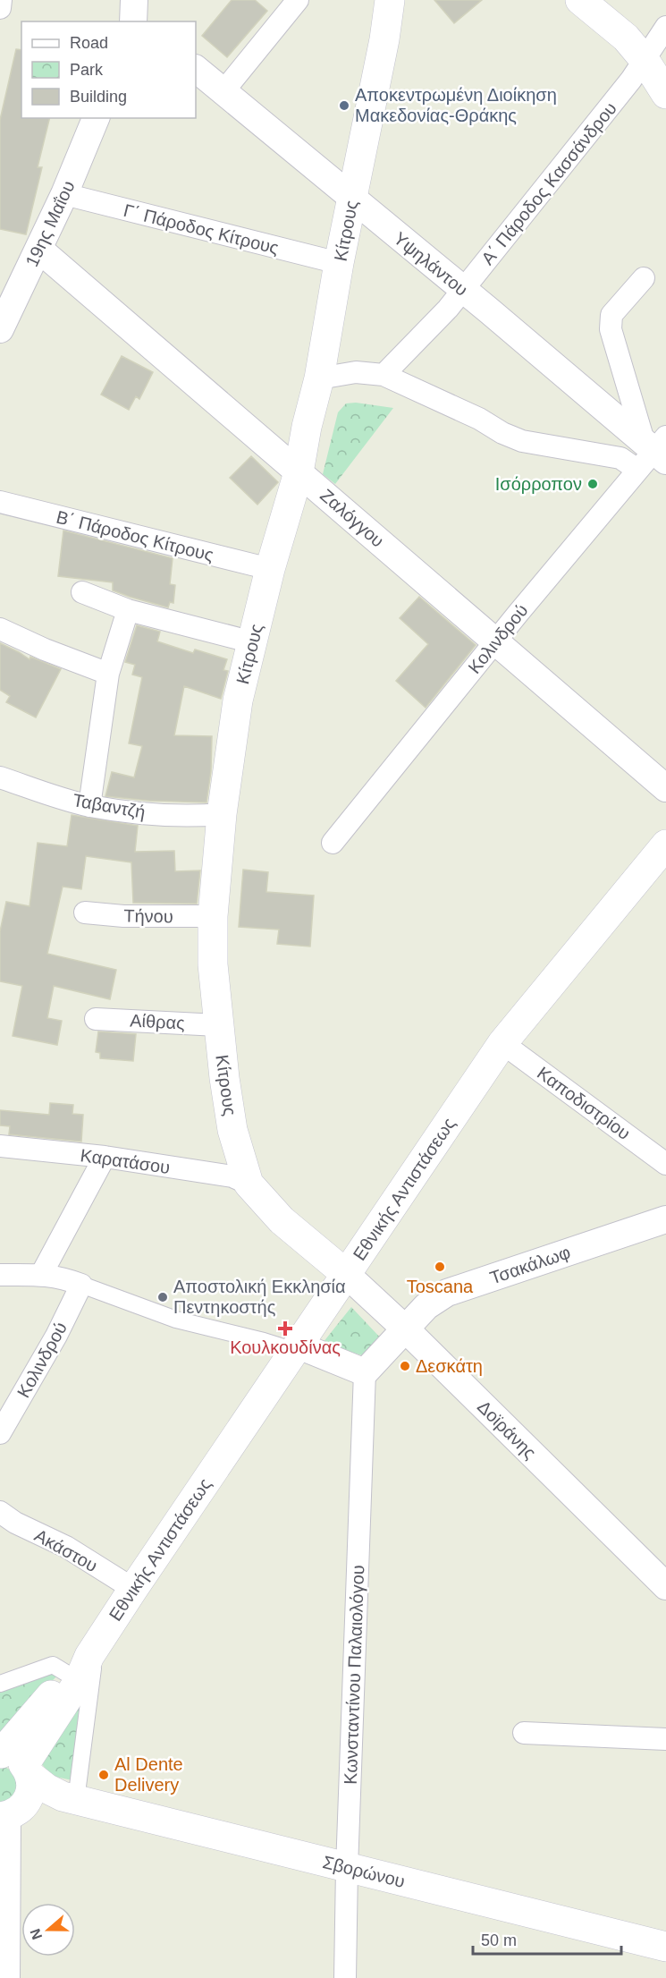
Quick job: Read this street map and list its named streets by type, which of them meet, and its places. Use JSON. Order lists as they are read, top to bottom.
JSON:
{
  "streets": {
    "main road": ["Κίτρους", "Εθνικής Αντιστάσεως", "Σβορώνου"],
    "street": [
      "Α΄ Πάροδος Κασσάνδρου",
      "19ης Μαΐου",
      "Γ΄ Πάροδος Κίτρους",
      "Υψηλάντου",
      "Ζαλόγγου",
      "Β΄ Πάροδος Κίτρους",
      "Κολινδρού",
      "Ταβαντζή",
      "Τήνου",
      "Αίθρας",
      "Καποδιστρίου",
      "Καρατάσου",
      "Τσακάλωφ",
      "Δοϊράνης",
      "Ακάστου",
      "Κωνσταντίνου Παλαιολόγου"
    ]
  },
  "crossings": [
    ["Α΄ Πάροδος Κασσάνδρου", "Υψηλάντου"],
    ["19ης Μαΐου", "Γ΄ Πάροδος Κίτρους"],
    ["19ης Μαΐου", "Ζαλόγγου"],
    ["Γ΄ Πάροδος Κίτρους", "Κίτρους"],
    ["Κίτρους", "Υψηλάντου"],
    ["Κίτρους", "Ζαλόγγου"],
    ["Κίτρους", "Β΄ Πάροδος Κίτρους"],
    ["Κίτρους", "Ταβαντζή"],
    ["Κίτρους", "Τήνου"],
    ["Κίτρους", "Αίθρας"],
    ["Κίτρους", "Καρατάσου"],
    ["Κίτρους", "Εθνικής Αντιστάσεως"],
    ["Κίτρους", "Δοϊράνης"],
    ["Υψηλάντου", "Κολινδρού"],
    ["Ζαλόγγου", "Κολινδρού"],
    ["Καποδιστρίου", "Εθνικής Αντιστάσεως"],
    ["Εθνικής Αντιστάσεως", "Δοϊράνης"],
    ["Εθνικής Αντιστάσεως", "Ακάστου"],
    ["Τσακάλωφ", "Δοϊράνης"],
    ["Τσακάλωφ", "Κωνσταντίνου Παλαιολόγου"],
    ["Κωνσταντίνου Παλαιολόγου", "Σβορώνου"]
  ],
  "places": {
    "other": [
      "Αποκεντρωμένη Διοίκηση Μακεδονίας-Θράκης",
      "Ισόρροπον",
      "Toscana",
      "Αποστολική Εκκλησία Πεντηκοστής",
      "Δεσκάτη",
      "Al Dente Delivery"
    ],
    "health": ["Κουλκουδίνας"]
  },
  "legend": ["Road", "Park", "Building"],
  "scale_bar": "50 m",
  "north": "left"
}
